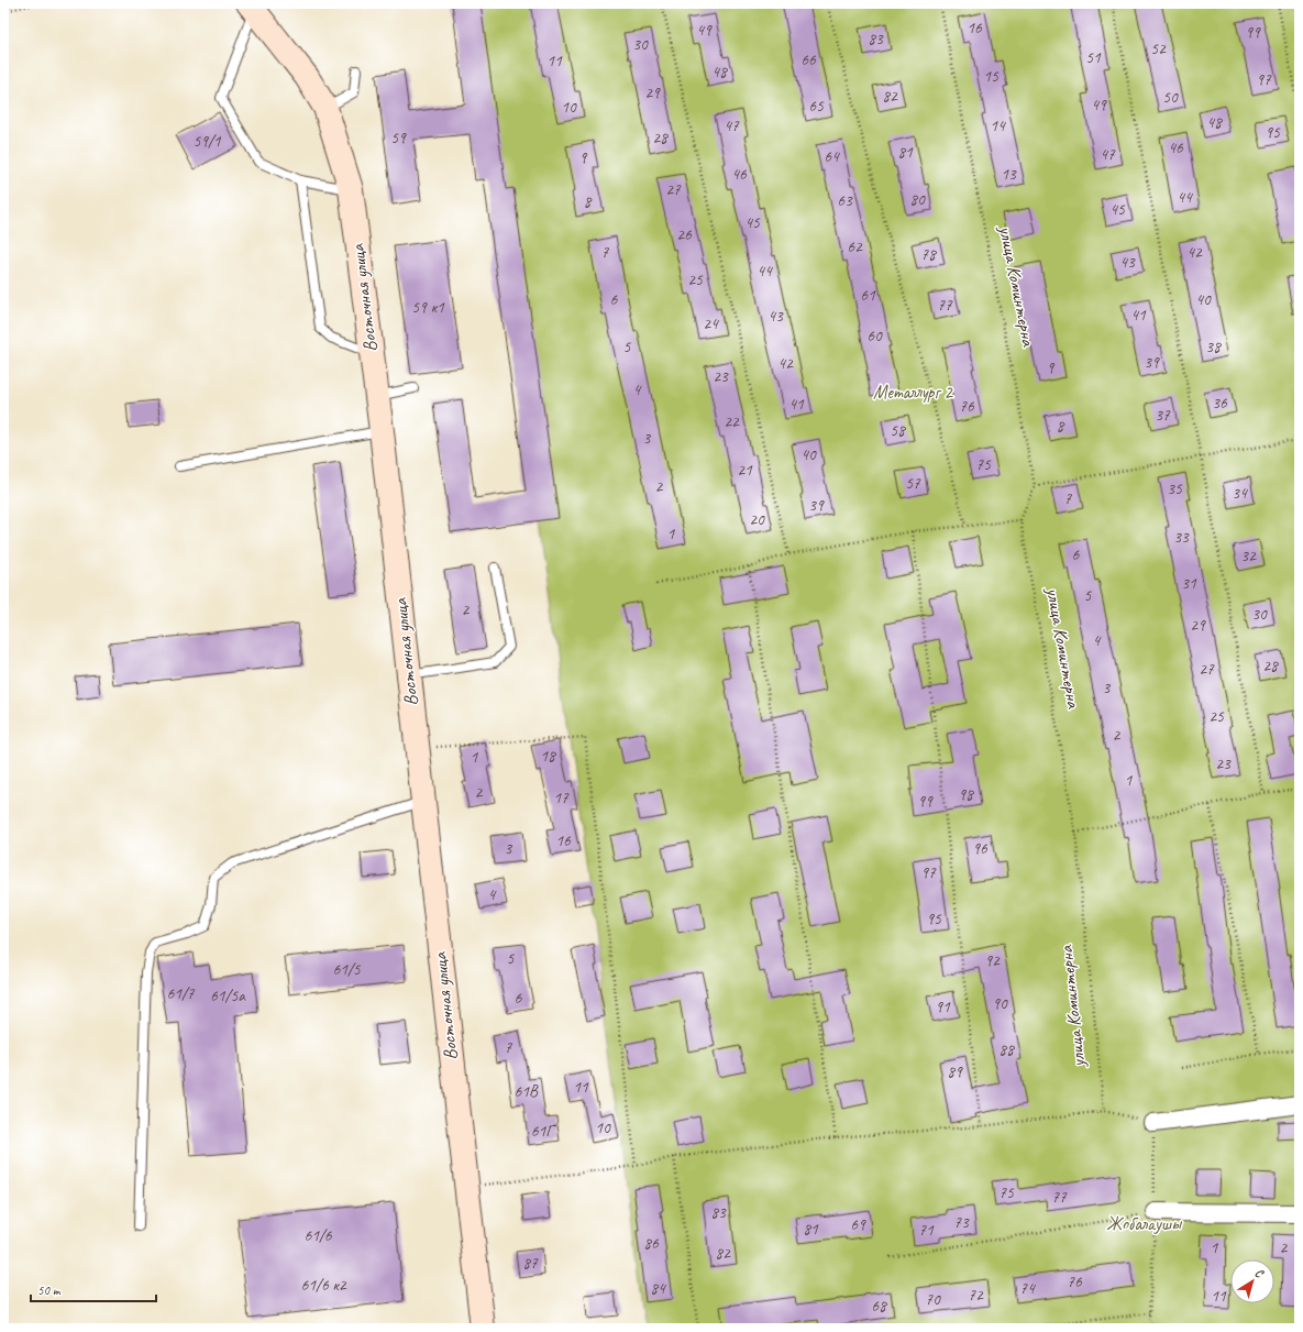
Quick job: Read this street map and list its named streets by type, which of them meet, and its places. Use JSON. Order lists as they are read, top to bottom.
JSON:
{
  "streets": {
    "main road": ["Восточная улица"],
    "path": ["улица Коминтерна"]
  },
  "parks": ["Металлург 2", "Жобалаушы"],
  "house_numbers": [
    "16",
    "49",
    "99",
    "83",
    "30",
    "52",
    "51",
    "66",
    "11",
    "48",
    "15",
    "97",
    "29",
    "82",
    "50",
    "49",
    "65",
    "10",
    "48",
    "47",
    "14",
    "95",
    "59",
    "28",
    "59/1",
    "46",
    "81",
    "47",
    "64",
    "9",
    "46",
    "13",
    "27",
    "44",
    "80",
    "63",
    "8",
    "45",
    "45",
    "26",
    "62",
    "7",
    "42",
    "78",
    "43",
    "44",
    "25",
    "61",
    "6",
    "40",
    "77",
    "59 к1",
    "41",
    "43",
    "24",
    "60",
    "5",
    "38",
    "39",
    "42",
    "9",
    "23",
    "4",
    "36",
    "41",
    "76",
    "37",
    "22",
    "8",
    "58",
    "3",
    "40",
    "75",
    "21",
    "57",
    "2",
    "35",
    "34",
    "7",
    "39",
    "20",
    "1",
    "33",
    "6",
    "32",
    "31",
    "5",
    "2",
    "30",
    "29",
    "4",
    "28",
    "27",
    "3",
    "25",
    "2",
    "18",
    "1",
    "23",
    "1",
    "2",
    "98",
    "17",
    "99",
    "16",
    "3",
    "96",
    "97",
    "4",
    "95",
    "5",
    "92",
    "61/5",
    "61/7",
    "61/5а",
    "6",
    "90",
    "91",
    "7",
    "88",
    "89",
    "11",
    "61В",
    "10",
    "61Г",
    "75",
    "77",
    "83",
    "73",
    "69",
    "81",
    "71",
    "61/6",
    "86",
    "1",
    "2",
    "82",
    "87",
    "76",
    "61/6 к2",
    "84",
    "74",
    "72",
    "11",
    "70",
    "68"
  ],
  "scale_bar": "50 m",
  "north": "top right"
}
